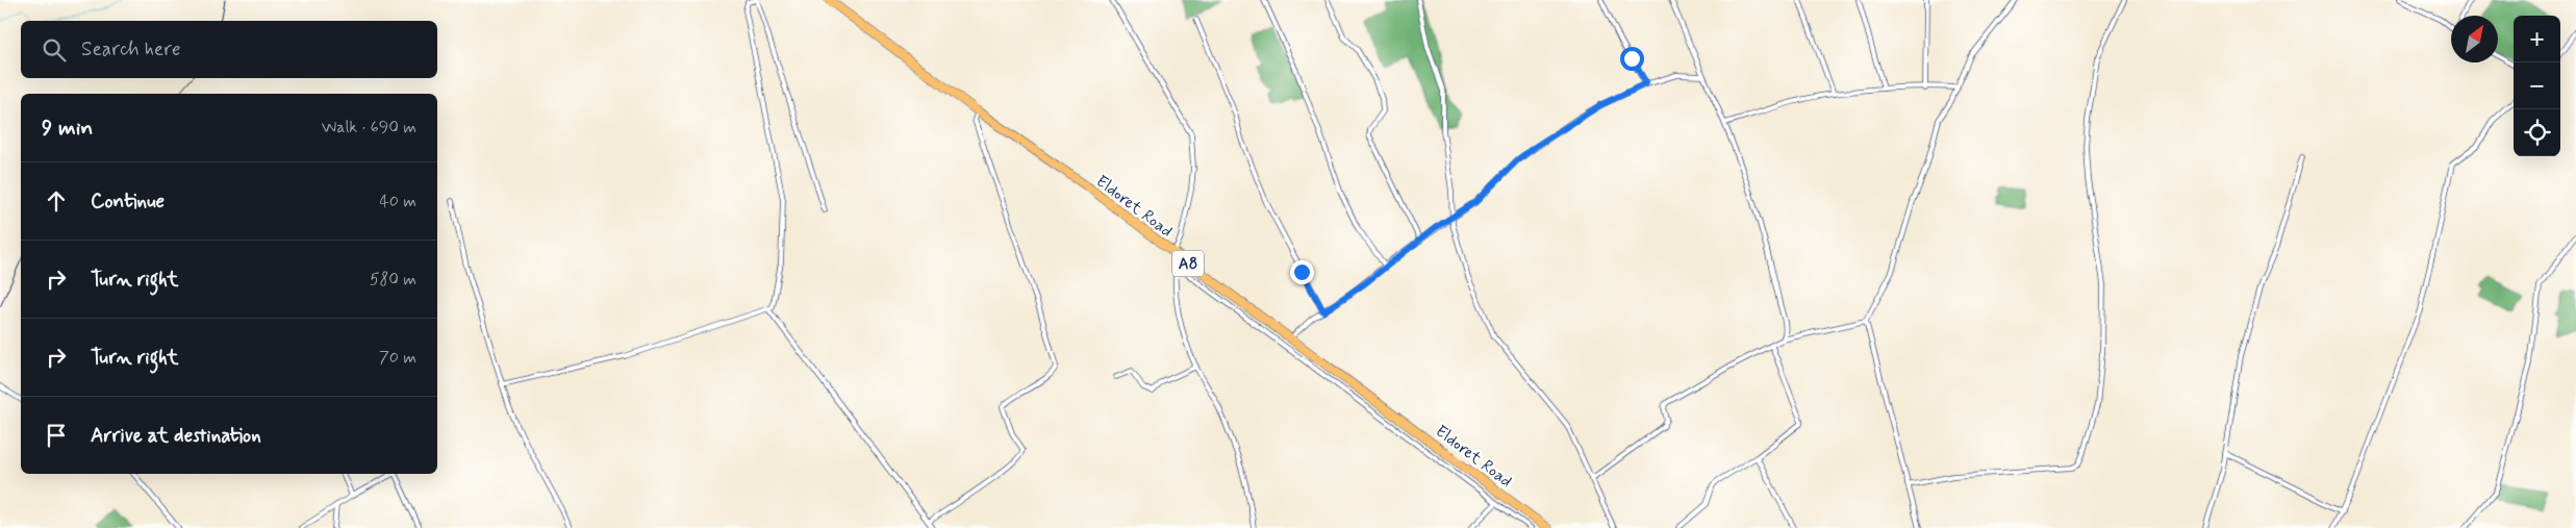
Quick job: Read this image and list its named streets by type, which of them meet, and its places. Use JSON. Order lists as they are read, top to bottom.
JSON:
{
  "streets": {
    "highway": ["Eldoret Road", "A8"]
  },
  "north": "top right",
  "page": {
    "map_buttons": ["+", "−"],
    "search": "Search here",
    "heading": ["9 min", "Walk · 690 m"],
    "list": [
      ["Continue", "40 m"],
      ["Turn right", "580 m"],
      ["Turn right", "70 m"],
      "Arrive at destination"
    ]
  }
}
